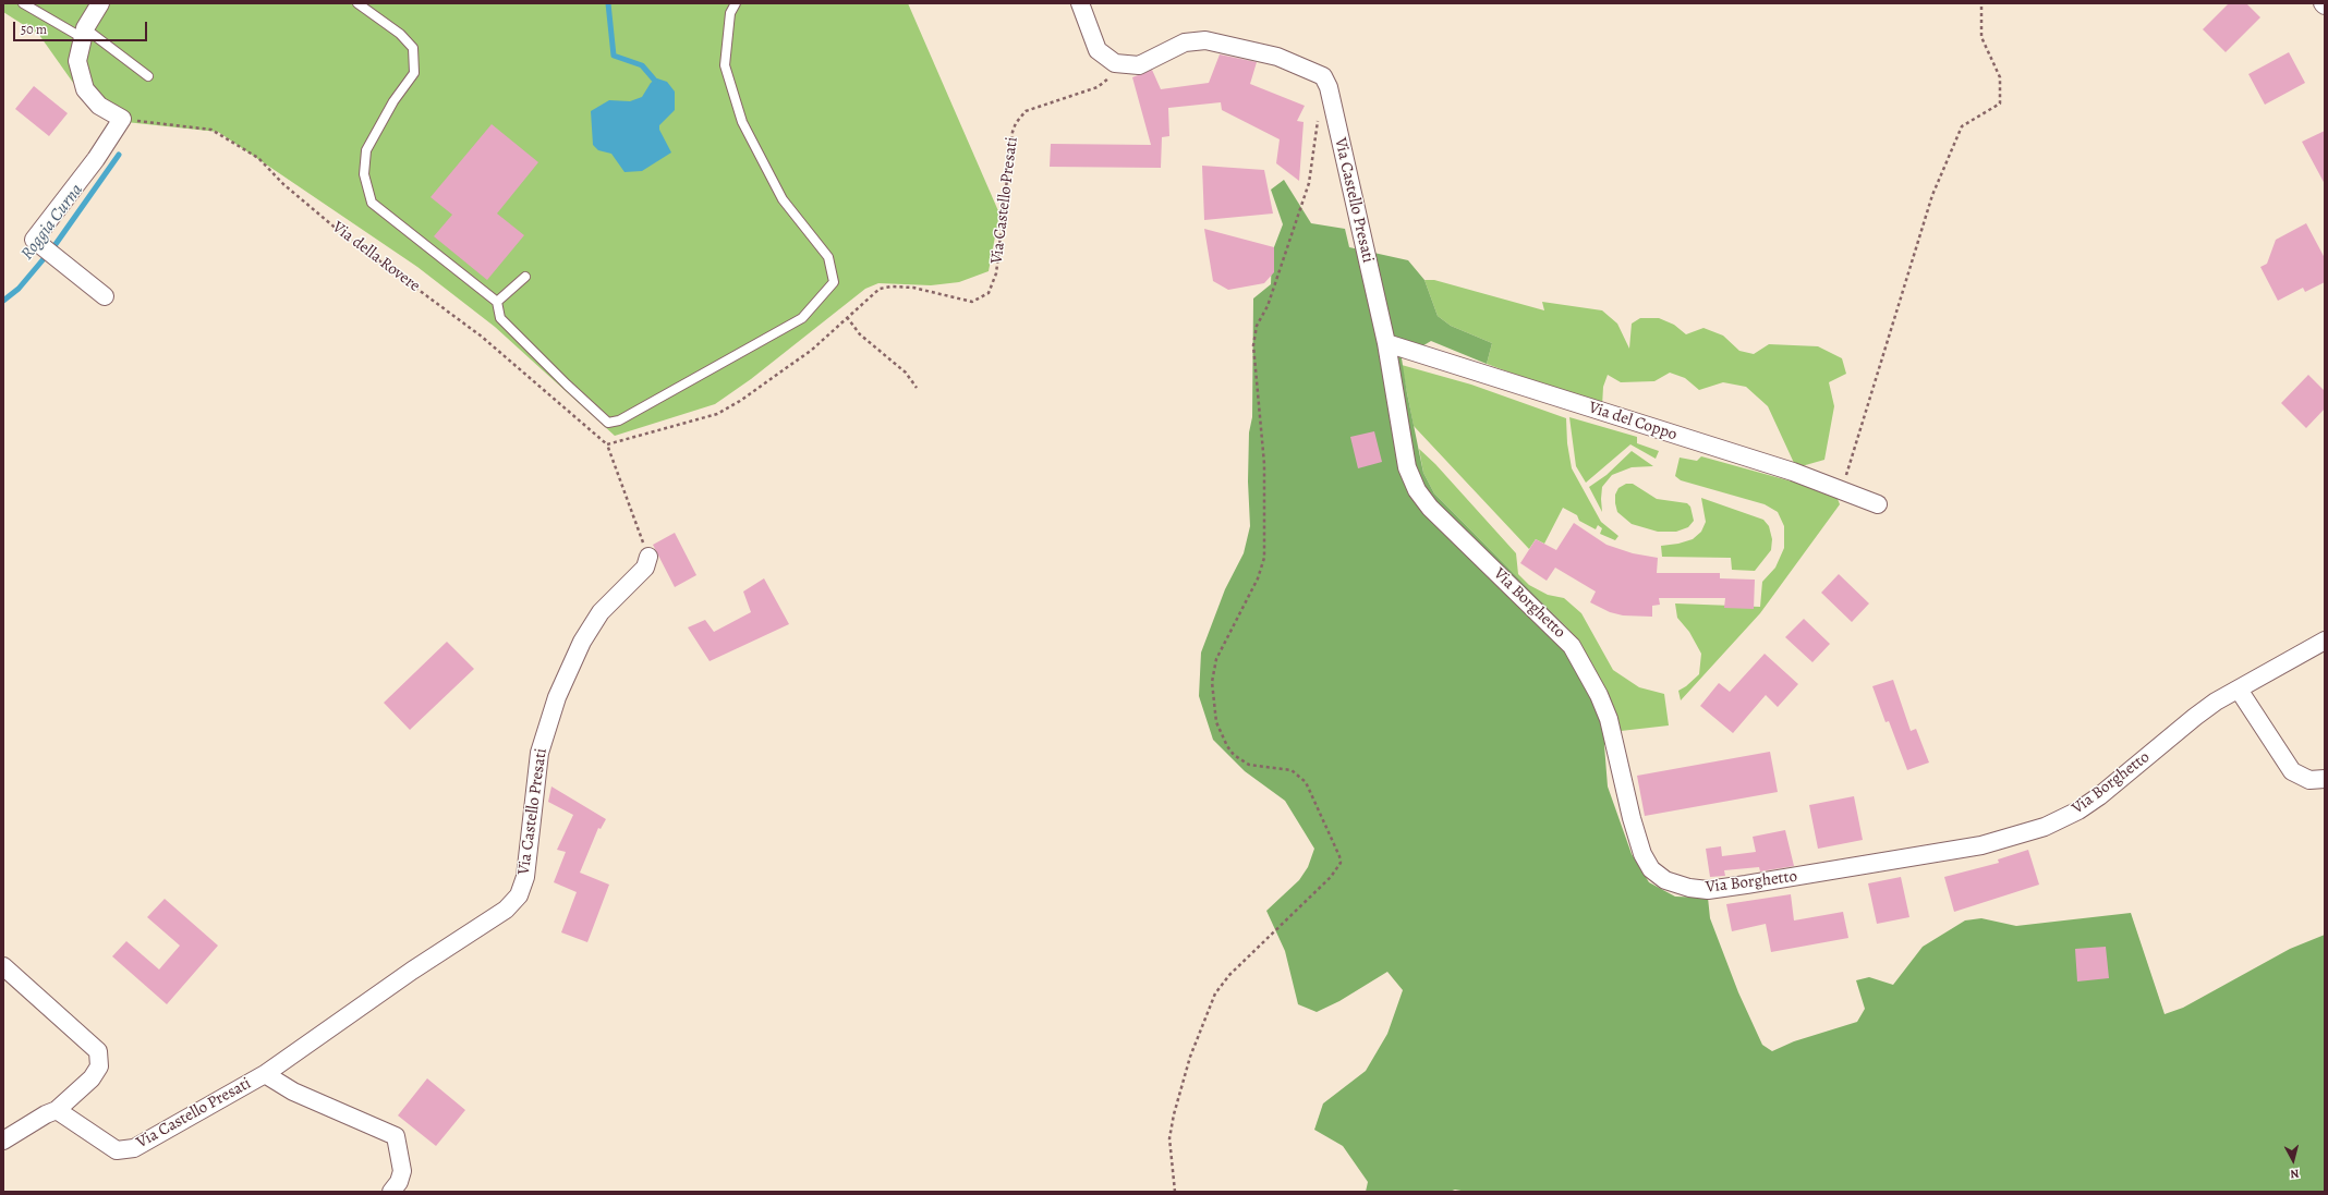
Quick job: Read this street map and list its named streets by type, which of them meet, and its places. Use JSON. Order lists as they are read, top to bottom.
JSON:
{
  "streets": {
    "street": ["Via Castello Presati", "Via del Coppo", "Via Borghetto"],
    "path": ["Via della Rovere"]
  },
  "crossings": [
    ["Via Castello Presati", "Via della Rovere"],
    ["Via Castello Presati", "Via del Coppo"],
    ["Via Castello Presati", "Via Borghetto"],
    ["Via del Coppo", "Via Borghetto"]
  ],
  "water": ["Roggia Curna"],
  "scale_bar": "50 m",
  "north": "bottom"
}
